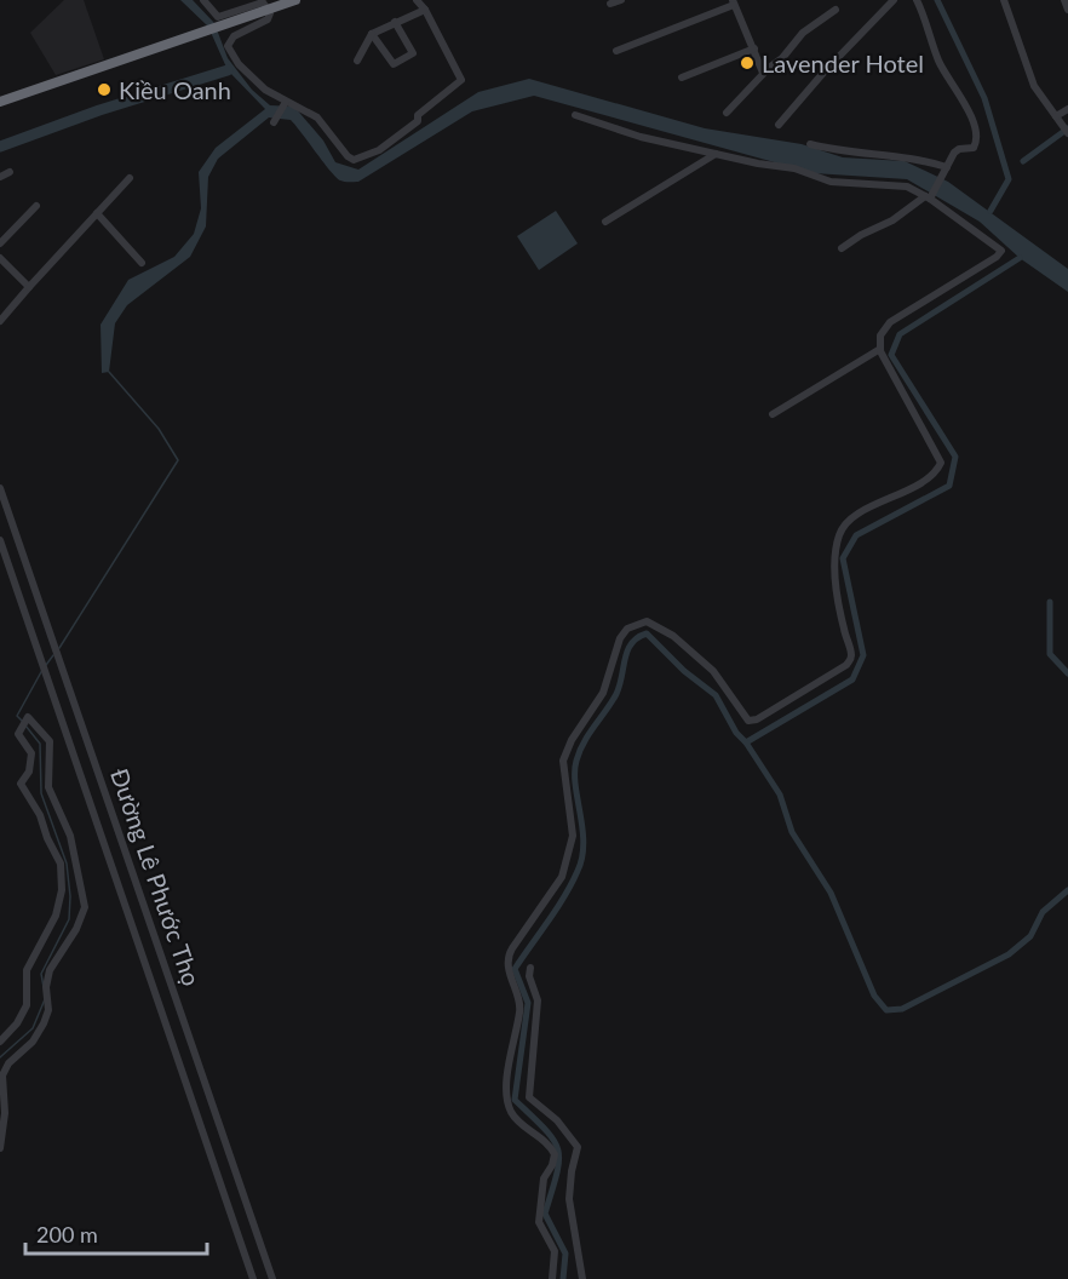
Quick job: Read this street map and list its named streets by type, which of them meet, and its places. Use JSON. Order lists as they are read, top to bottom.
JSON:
{
  "streets": {
    "street": ["Đường Lê Phước Thọ"]
  },
  "places": ["Lavender Hotel", "Kiều Oanh"],
  "scale_bar": "200 m"
}
